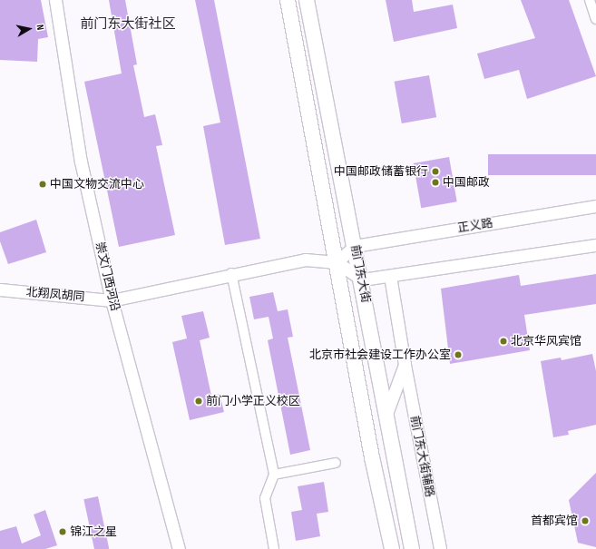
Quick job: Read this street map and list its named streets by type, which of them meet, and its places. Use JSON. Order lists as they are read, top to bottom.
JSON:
{
  "streets": {
    "main road": ["前门东大街"],
    "street": [
      "正义路",
      "崇文门西河沿",
      "北翔凤胡同",
      "前门东大街辅路"
    ]
  },
  "crossings": [
    ["正义路", "前门东大街"],
    ["前门东大街", "北翔凤胡同"],
    ["前门东大街", "前门东大街辅路"],
    ["崇文门西河沿", "北翔凤胡同"]
  ],
  "districts": ["前门东大街社区"],
  "places": [
    "中国邮政储蓄银行",
    "中国邮政",
    "中国文物交流中心",
    "北京华风宾馆",
    "北京市社会建设工作办公室",
    "前门小学正义校区",
    "首都宾馆",
    "锦江之星"
  ],
  "north": "right"
}
